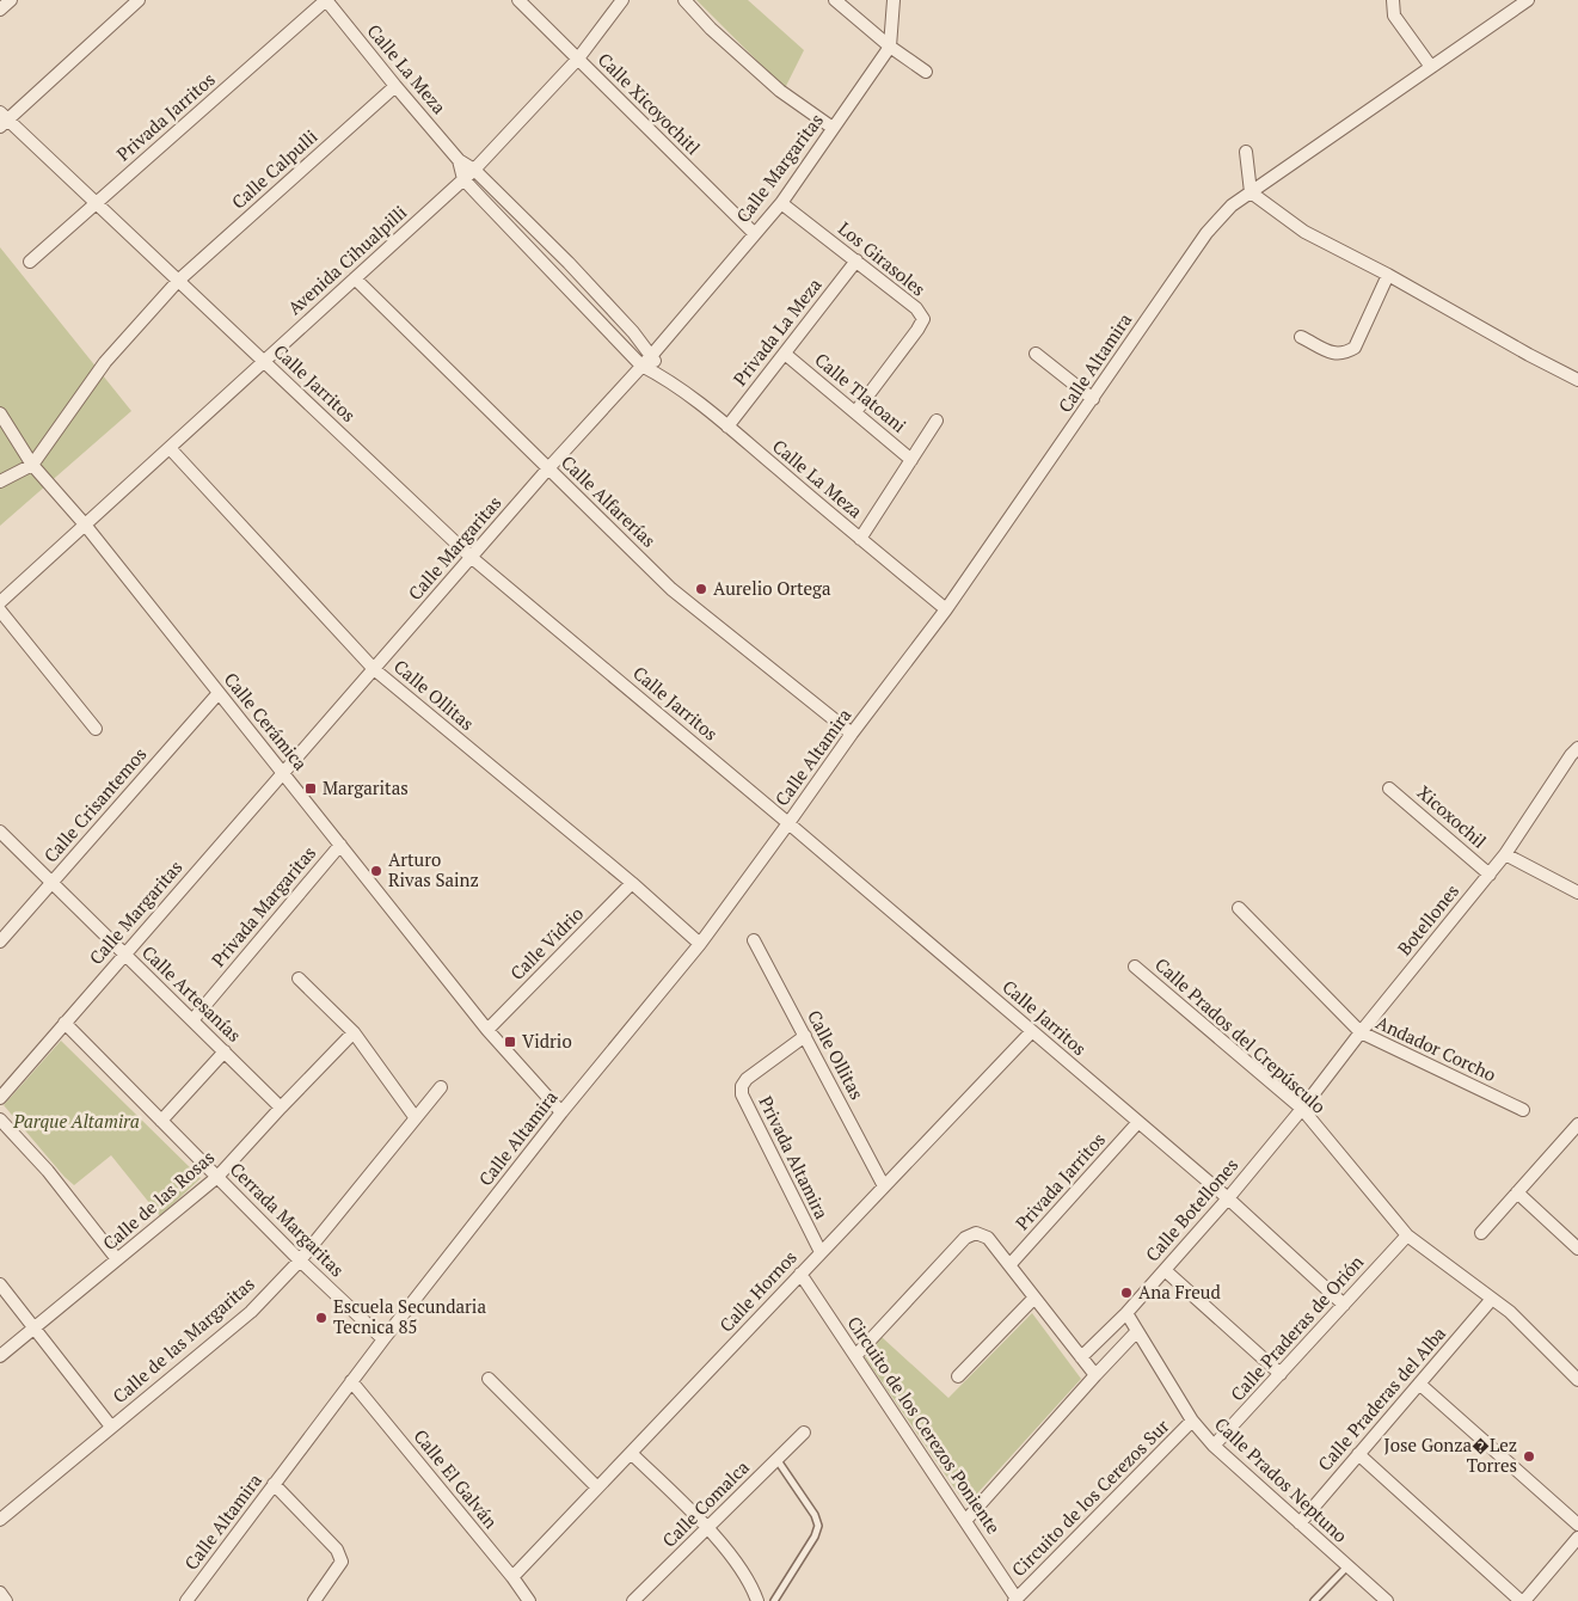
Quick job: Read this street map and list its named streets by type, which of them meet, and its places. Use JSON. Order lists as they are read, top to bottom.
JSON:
{
  "streets": {
    "street": [
      "Calle La Meza",
      "Calle Xicoyochitl",
      "Privada Jarritos",
      "Calle Margaritas",
      "Calle Calpulli",
      "Los Girasoles",
      "Avenida Cihualpilli",
      "Privada La Meza",
      "Calle Altamira",
      "Calle Jarritos",
      "Calle Tlatoani",
      "Calle Alfarerías",
      "Calle Ollitas",
      "Calle Cerámica",
      "Calle Crisantemos",
      "Xicoxochil",
      "Privada Margaritas",
      "Botellones",
      "Calle Vidrio",
      "Calle Artesanías",
      "Calle Prados del Crepúsculo",
      "Andador Corcho",
      "Privada Altamira",
      "Calle de las Rosas",
      "Calle Botellones",
      "Cerrada Margaritas",
      "Calle Hornos",
      "Calle Praderas de Orión",
      "Calle de las Margaritas",
      "Calle Praderas del Alba",
      "Circuito de los Cerezos Poniente",
      "Calle El Galván",
      "Calle Prados Neptuno",
      "Circuito de los Cerezos Sur",
      "Calle Comalca"
    ]
  },
  "crossings": [
    ["Calle La Meza", "Privada Jarritos"],
    ["Calle La Meza", "Calle Margaritas"],
    ["Calle La Meza", "Calle Calpulli"],
    ["Calle La Meza", "Avenida Cihualpilli"],
    ["Calle La Meza", "Privada La Meza"],
    ["Calle La Meza", "Calle Altamira"],
    ["Calle Xicoyochitl", "Calle Margaritas"],
    ["Calle Xicoyochitl", "Avenida Cihualpilli"],
    ["Privada Jarritos", "Calle Jarritos"],
    ["Calle Margaritas", "Los Girasoles"],
    ["Calle Margaritas", "Calle Jarritos"],
    ["Calle Margaritas", "Calle Alfarerías"],
    ["Calle Margaritas", "Calle Ollitas"],
    ["Calle Margaritas", "Calle Cerámica"],
    ["Calle Margaritas", "Calle Artesanías"],
    ["Calle Margaritas", "Cerrada Margaritas"],
    ["Calle Calpulli", "Calle Jarritos"],
    ["Calle Calpulli", "Calle Cerámica"],
    ["Los Girasoles", "Privada La Meza"],
    ["Los Girasoles", "Calle Tlatoani"],
    ["Avenida Cihualpilli", "Calle Jarritos"],
    ["Avenida Cihualpilli", "Calle Alfarerías"],
    ["Avenida Cihualpilli", "Calle Ollitas"],
    ["Avenida Cihualpilli", "Calle Cerámica"],
    ["Privada La Meza", "Calle Tlatoani"],
    ["Calle Altamira", "Calle Jarritos"],
    ["Calle Altamira", "Calle Alfarerías"],
    ["Calle Altamira", "Calle Ollitas"],
    ["Calle Altamira", "Calle Cerámica"],
    ["Calle Altamira", "Cerrada Margaritas"],
    ["Calle Altamira", "Calle El Galván"],
    ["Calle Jarritos", "Calle Botellones"],
    ["Calle Jarritos", "Calle Hornos"],
    ["Calle Jarritos", "Calle Praderas de Orión"],
    ["Calle Ollitas", "Calle Vidrio"],
    ["Calle Ollitas", "Privada Altamira"],
    ["Calle Ollitas", "Calle Hornos"],
    ["Calle Cerámica", "Calle Crisantemos"],
    ["Calle Cerámica", "Privada Margaritas"],
    ["Calle Cerámica", "Calle Vidrio"],
    ["Calle Crisantemos", "Calle Artesanías"],
    ["Xicoxochil", "Botellones"],
    ["Privada Margaritas", "Calle Artesanías"],
    ["Botellones", "Calle Prados del Crepúsculo"],
    ["Botellones", "Andador Corcho"],
    ["Botellones", "Calle Botellones"],
    ["Calle Artesanías", "Calle de las Rosas"],
    ["Calle Prados del Crepúsculo", "Calle Botellones"],
    ["Calle Prados del Crepúsculo", "Calle Praderas de Orión"],
    ["Calle Prados del Crepúsculo", "Calle Praderas del Alba"],
    ["Privada Altamira", "Calle Hornos"],
    ["Calle de las Rosas", "Cerrada Margaritas"],
    ["Calle Botellones", "Calle Prados Neptuno"],
    ["Cerrada Margaritas", "Calle de las Margaritas"],
    ["Calle Hornos", "Circuito de los Cerezos Poniente"],
    ["Calle Hornos", "Calle El Galván"],
    ["Calle Praderas de Orión", "Calle Prados Neptuno"],
    ["Calle Praderas del Alba", "Calle Prados Neptuno"],
    ["Circuito de los Cerezos Poniente", "Circuito de los Cerezos Sur"],
    ["Calle Prados Neptuno", "Circuito de los Cerezos Sur"]
  ],
  "parks": ["Parque Altamira"],
  "places": {
    "other": [
      "Aurelio Ortega",
      "Arturo Rivas Sainz",
      "Ana Freud",
      "Escuela Secundaria Tecnica 85",
      "Jose Gonza�Lez Torres"
    ],
    "transit": ["Margaritas", "Vidrio"]
  }
}
